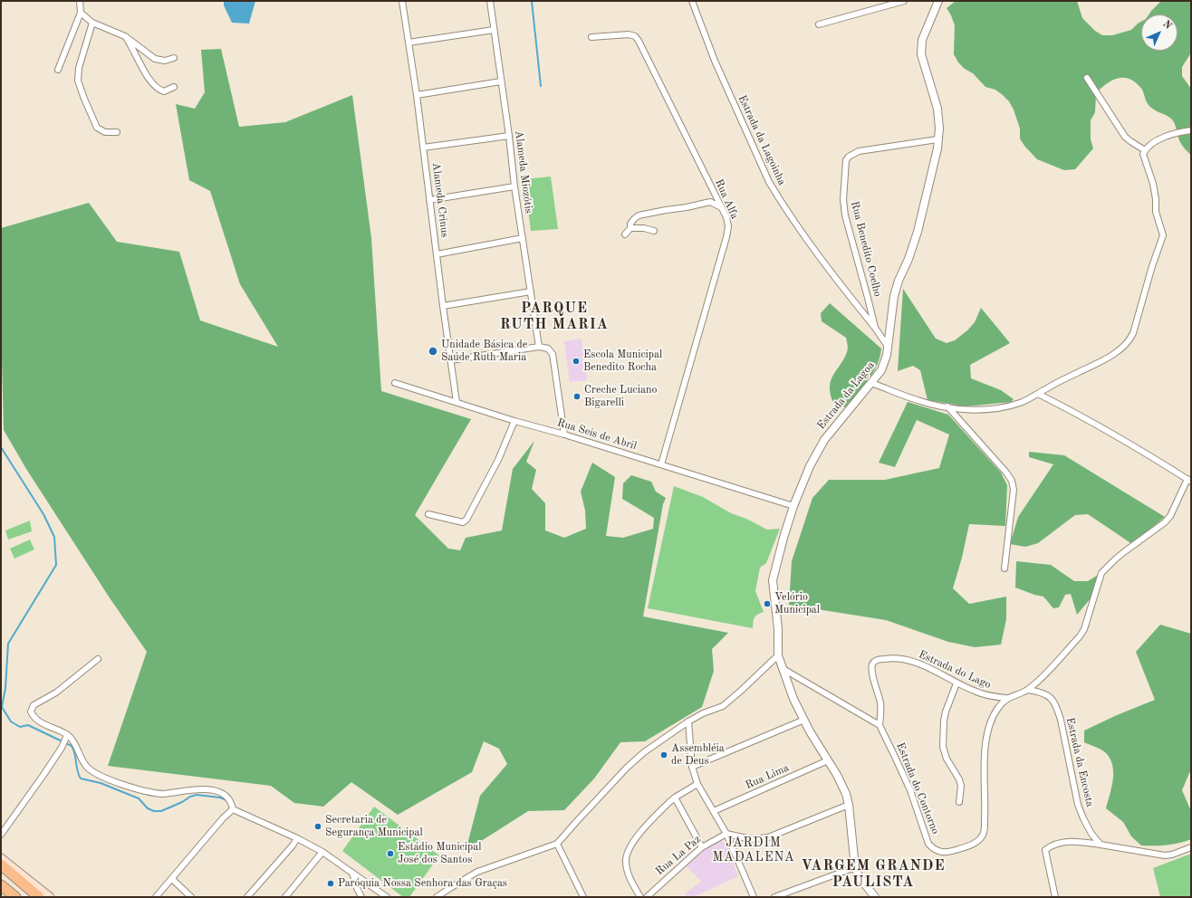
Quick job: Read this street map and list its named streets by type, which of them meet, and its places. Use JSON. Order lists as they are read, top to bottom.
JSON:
{
  "streets": {
    "street": [
      "Estrada da Lagoinha",
      "Alameda Miozótis",
      "Rua Alfa",
      "Alameda Crinus",
      "Rua Benedito Coelho",
      "Estrada da Lagoa",
      "Rua Seis de Abril",
      "Estrada do Lago",
      "Estrada da Encosta",
      "Rua Lima",
      "Estrada do Contorno",
      "Rua La Paz"
    ]
  },
  "crossings": [
    ["Estrada da Lagoinha", "Rua Benedito Coelho"],
    ["Rua Alfa", "Rua Seis de Abril"],
    ["Alameda Crinus", "Rua Seis de Abril"],
    ["Rua Benedito Coelho", "Estrada da Lagoa"],
    ["Estrada da Lagoa", "Rua Seis de Abril"],
    ["Estrada da Lagoa", "Rua Lima"],
    ["Estrada do Lago", "Estrada do Contorno"]
  ],
  "districts": ["PARQUE RUTH MARIA", "JARDIM MADALENA", "VARGEM GRANDE PAULISTA"],
  "places": [
    "Unidade Básica de Saúde Ruth Maria",
    "Escola Municipal Benedito Rocha",
    "Creche Luciano Bigarelli",
    "Velório Municipal",
    "Assembléia de Deus",
    "Secretaria de Segurança Municipal",
    "Estádio Municipal José dos Santos",
    "Paróquia Nossa Senhora das Graças"
  ],
  "north": "top right"
}
